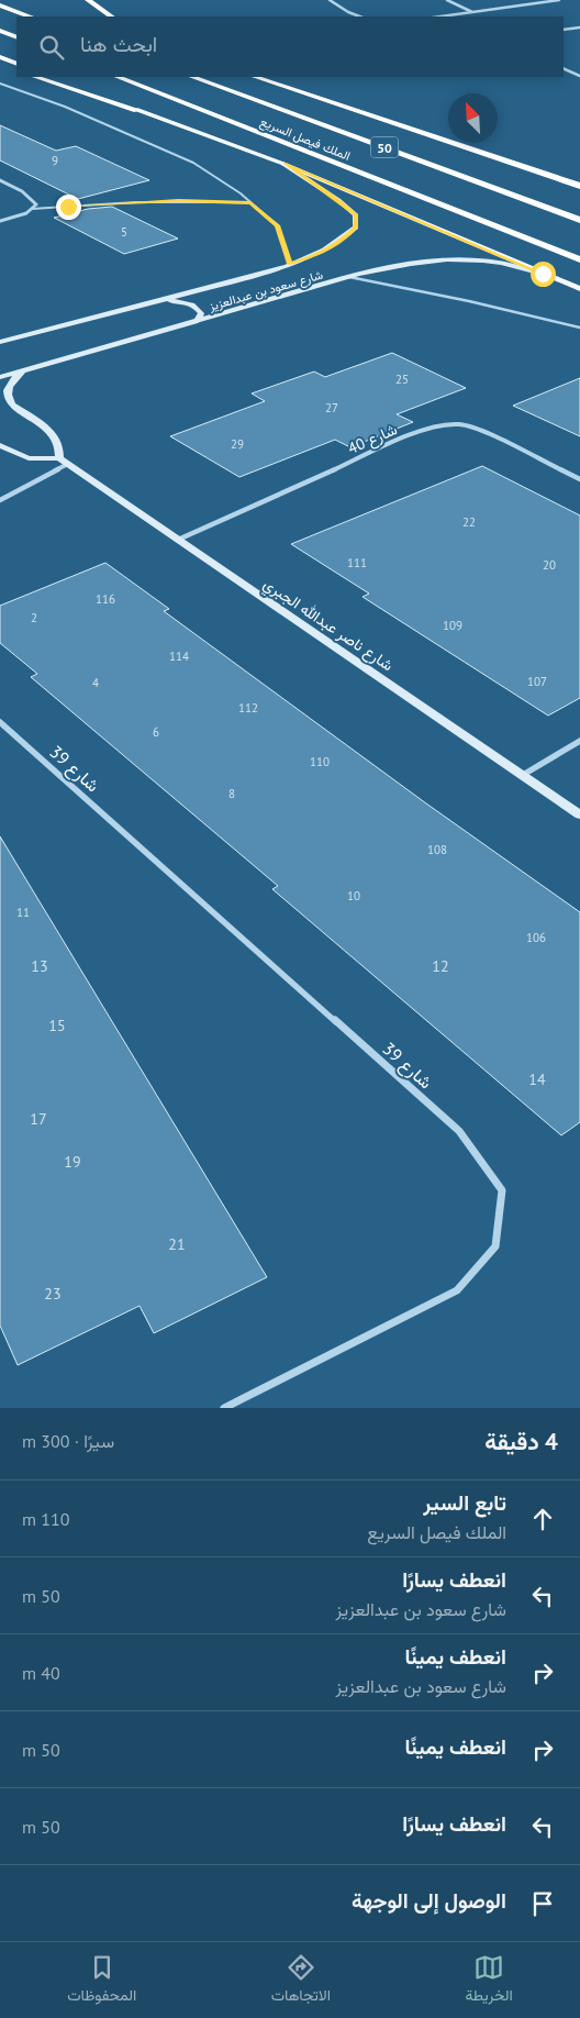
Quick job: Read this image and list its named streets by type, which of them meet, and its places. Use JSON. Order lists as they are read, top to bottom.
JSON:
{
  "streets": {
    "highway": ["الملك فيصل السريع", "50"],
    "main road": ["شارع سعود بن عبدالعزيز", "شارع ناصر عبدالله الجبري"],
    "street": ["شارع 40", "شارع 39"]
  },
  "crossings": [
    ["شارع 40", "شارع ناصر عبدالله الجبري"]
  ],
  "house_numbers": [
    "9",
    "5",
    "25",
    "27",
    "29",
    "22",
    "111",
    "20",
    "116",
    "2",
    "109",
    "114",
    "107",
    "4",
    "112",
    "6",
    "110",
    "8",
    "108",
    "10",
    "11",
    "106",
    "13",
    "12",
    "15",
    "14",
    "17",
    "19",
    "21",
    "23"
  ],
  "north": "top left",
  "page": {
    "search": "ابحث هنا",
    "heading": ["4 دقيقة", "سيرًا · 300 m"],
    "list": [
      ["تابع السير", "الملك فيصل السريع", "110 m"],
      ["انعطف يسارًا", "شارع سعود بن عبدالعزيز", "50 m"],
      ["انعطف يمينًا", "شارع سعود بن عبدالعزيز", "40 m"],
      ["انعطف يمينًا", "50 m"],
      ["انعطف يسارًا", "50 m"],
      "الوصول إلى الوجهة"
    ],
    "nav": ["الخريطة", "الاتجاهات", "المحفوظات"]
  }
}
